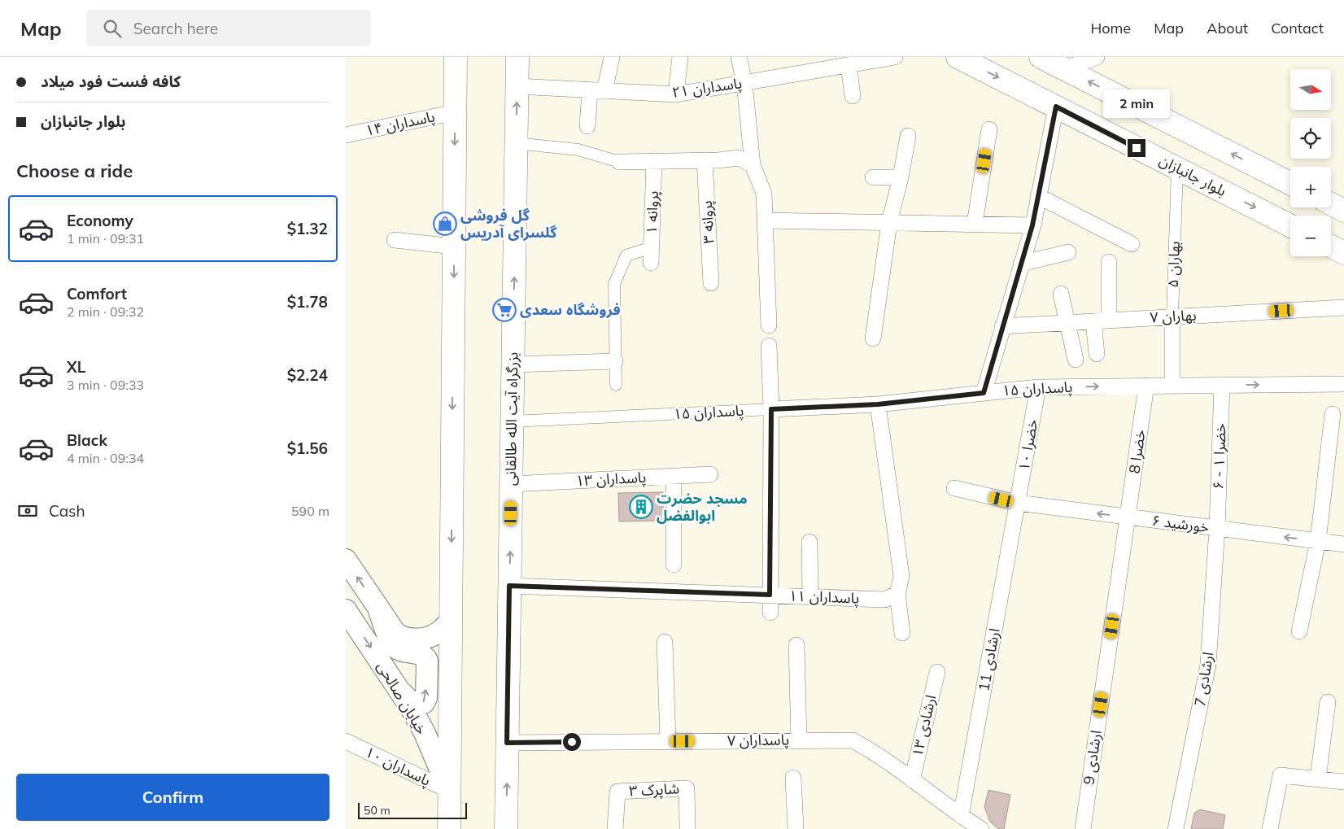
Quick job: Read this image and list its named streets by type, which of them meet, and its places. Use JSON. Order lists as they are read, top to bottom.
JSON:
{
  "streets": {
    "highway": ["بلوار جانبازان", "بزرگراه آیت الله طالقانی"],
    "main road": ["خیابان صالحی"],
    "street": [
      "پاسداران ۲۱",
      "پاسداران ۱۴",
      "پروانه ۱",
      "پروانه ۳",
      "بهاران ۵",
      "بهاران ۷",
      "پاسداران ۱۵",
      "خضرا ۱۰",
      "خضرا 8",
      "خضرا ۱ - ۶",
      "پاسداران ۱۳",
      "خورشید ۶",
      "پاسداران ١١",
      "ارشادی 11",
      "ارشادی 7",
      "ارشادی ۱۳",
      "پاسداران ۷",
      "ارشادی 9",
      "پاسداران ١٠",
      "شاپرک ۳"
    ]
  },
  "crossings": [
    ["پاسداران ۲۱", "بزرگراه آیت الله طالقانی"],
    ["بلوار جانبازان", "بهاران ۵"],
    ["بهاران ۵", "بهاران ۷"],
    ["بهاران ۵", "پاسداران ۱۵"],
    ["پاسداران ۱۵", "بزرگراه آیت الله طالقانی"],
    ["پاسداران ۱۵", "خضرا ۱۰"],
    ["پاسداران ۱۵", "خضرا 8"],
    ["پاسداران ۱۵", "خضرا ۱ - ۶"],
    ["بزرگراه آیت الله طالقانی", "پاسداران ۱۳"],
    ["بزرگراه آیت الله طالقانی", "پاسداران ١١"],
    ["بزرگراه آیت الله طالقانی", "پاسداران ۷"],
    ["خضرا ۱۰", "خورشید ۶"],
    ["خضرا ۱۰", "ارشادی 11"],
    ["خضرا 8", "خورشید ۶"],
    ["خضرا 8", "ارشادی 9"],
    ["خضرا ۱ - ۶", "خورشید ۶"],
    ["خضرا ۱ - ۶", "ارشادی 7"],
    ["خورشید ۶", "ارشادی 11"],
    ["خورشید ۶", "ارشادی 7"],
    ["خورشید ۶", "ارشادی 9"],
    ["ارشادی 11", "پاسداران ۷"],
    ["خیابان صالحی", "پاسداران ١٠"],
    ["ارشادی ۱۳", "پاسداران ۷"]
  ],
  "one_way": ["خورشید ۶", "خیابان صالحی"],
  "places": {
    "shop": ["گل فروشی گلسرای آدریس"],
    "supermarket": ["فروشگاه سعدی"],
    "building": ["مسجد حضرت ابوالفضل"]
  },
  "scale_bar": "50 m",
  "north": "right",
  "page": {
    "header": "Map",
    "search": "Search here",
    "nav": [
      "Home",
      "Map",
      "About",
      "Contact"
    ],
    "banner": ["کافه فست فود میلاد", "بلوار جانبازان"],
    "map_buttons": ["+", "−"],
    "bubble": "2 min",
    "heading": "Choose a ride",
    "list": [
      {
        "name": "Economy",
        "note": "1 min · 09:31",
        "value": "$1.32"
      },
      {
        "name": "Comfort",
        "note": "2 min · 09:32",
        "value": "$1.78"
      },
      {
        "name": "XL",
        "note": "3 min · 09:33",
        "value": "$2.24"
      },
      {
        "name": "Black",
        "note": "4 min · 09:34",
        "value": "$1.56"
      }
    ],
    "pay": ["Cash", "590 m"],
    "buttons": "Confirm",
    "scale": "50 m"
  }
}
